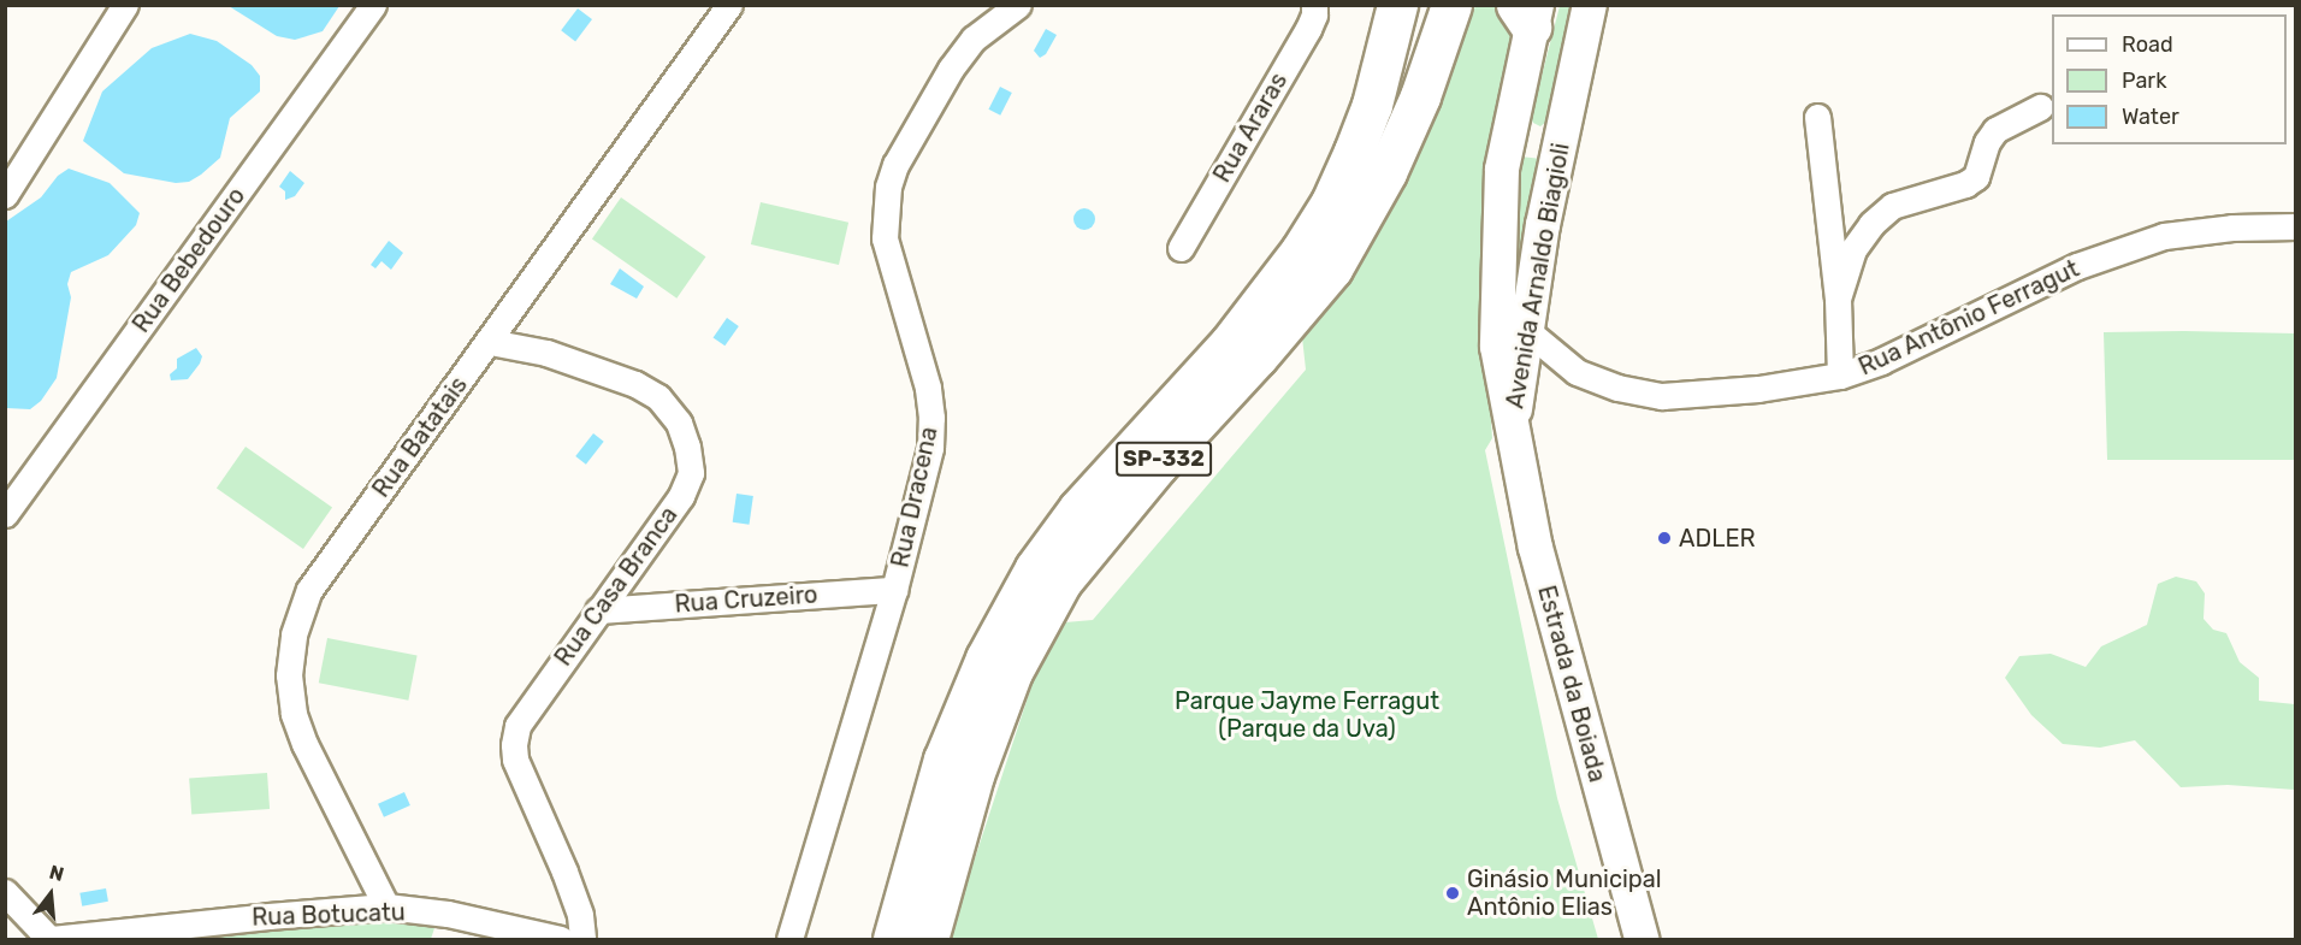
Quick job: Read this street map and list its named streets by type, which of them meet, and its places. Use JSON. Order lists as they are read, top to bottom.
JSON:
{
  "streets": {
    "main road": ["Avenida Arnaldo Biagioli", "SP-332", "Estrada da Boiada"],
    "street": [
      "Rua Araras",
      "Rua Bebedouro",
      "Rua Antônio Ferragut",
      "Rua Batatais",
      "Rua Dracena",
      "Rua Casa Branca",
      "Rua Cruzeiro",
      "Rua Botucatu"
    ]
  },
  "crossings": [
    ["Avenida Arnaldo Biagioli", "Rua Antônio Ferragut"],
    ["Avenida Arnaldo Biagioli", "Estrada da Boiada"],
    ["Rua Batatais", "Rua Casa Branca"],
    ["Rua Batatais", "Rua Botucatu"],
    ["Rua Dracena", "Rua Cruzeiro"],
    ["Rua Casa Branca", "Rua Cruzeiro"]
  ],
  "parks": ["Parque Jayme Ferragut (Parque da Uva)"],
  "places": ["ADLER", "Ginásio Municipal Antônio Elias"],
  "legend": ["Road", "Park", "Water"],
  "north": "top"
}
